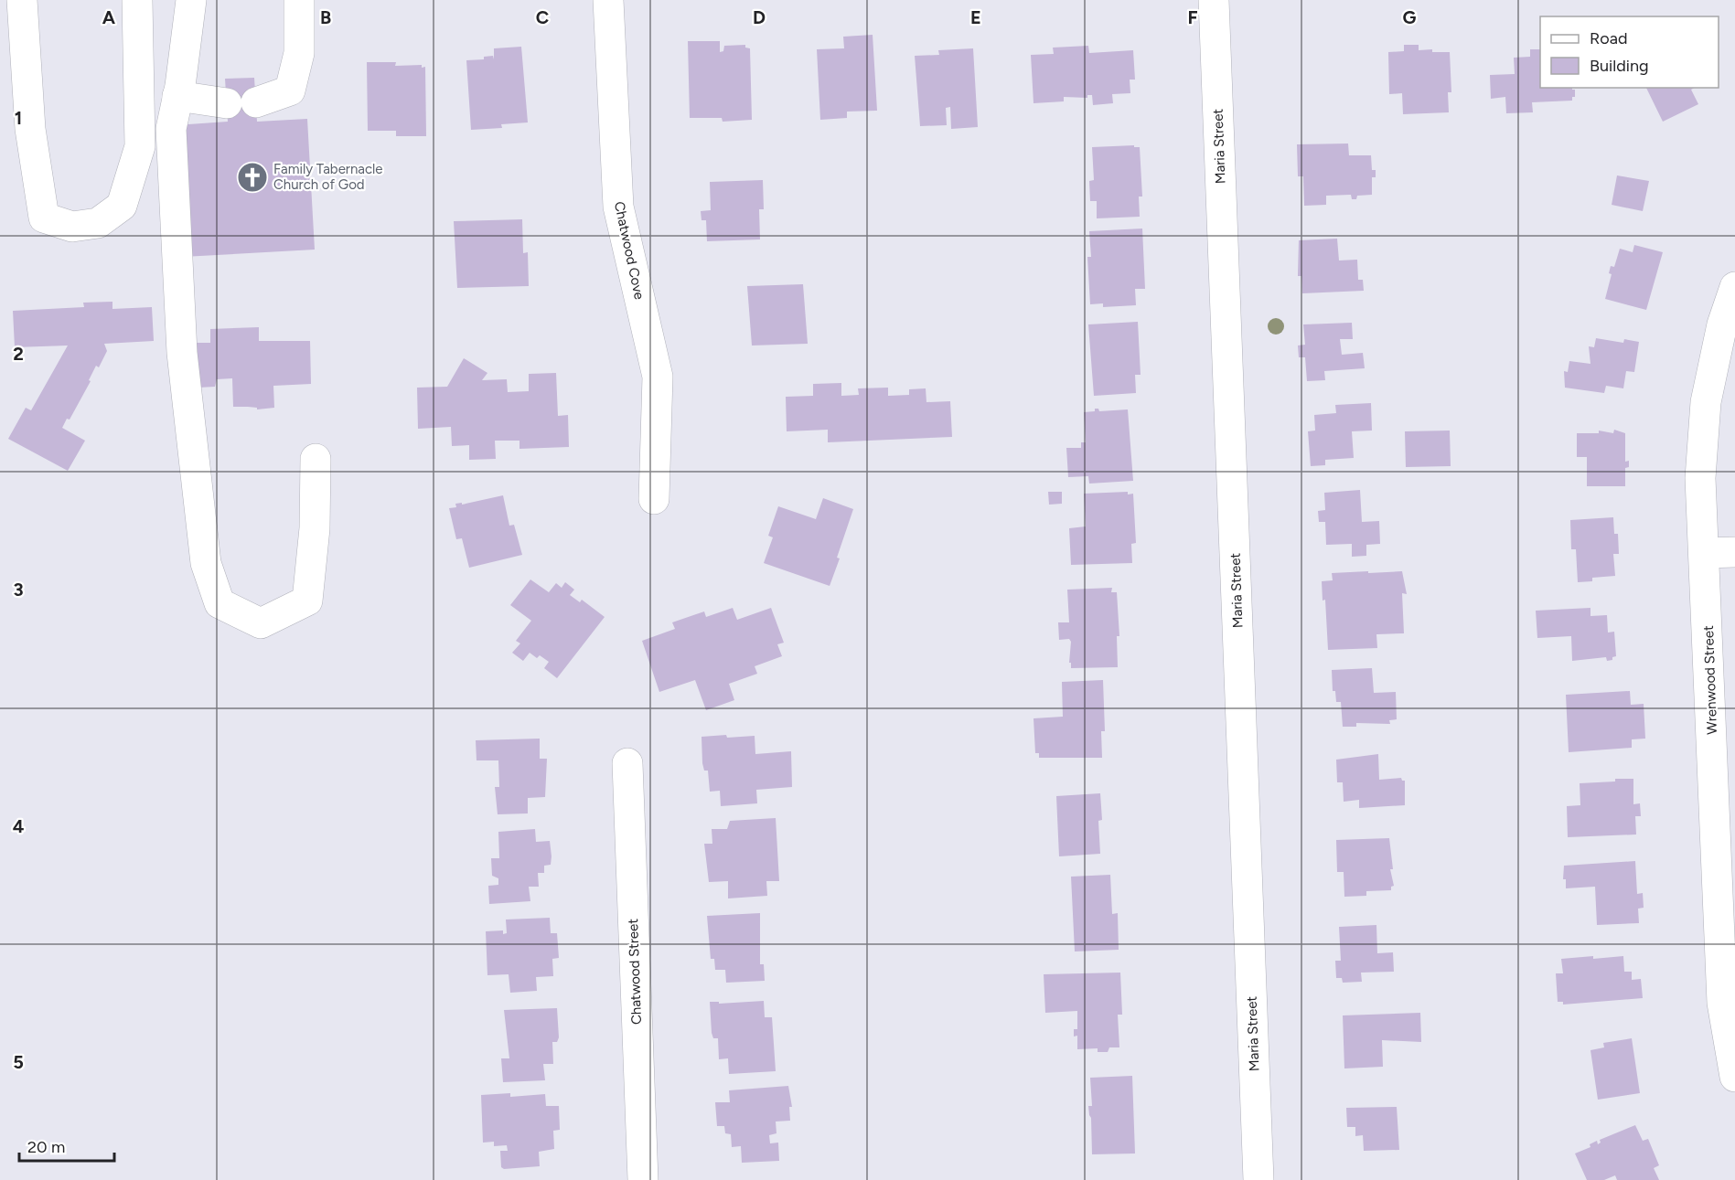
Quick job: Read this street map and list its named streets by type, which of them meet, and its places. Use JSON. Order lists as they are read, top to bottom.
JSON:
{
  "streets": {
    "street": [
      "Maria Street",
      "Chatwood Cove",
      "Wrenwood Street",
      "Chatwood Street"
    ]
  },
  "places": {
    "church": ["Family Tabernacle Church of God"]
  },
  "legend": ["Road", "Building"],
  "scale_bar": "20 m",
  "grid": {
    "columns": [
      "A",
      "B",
      "C",
      "D",
      "E",
      "F",
      "G"
    ],
    "rows": [
      "1",
      "2",
      "3",
      "4",
      "5"
    ]
  }
}
